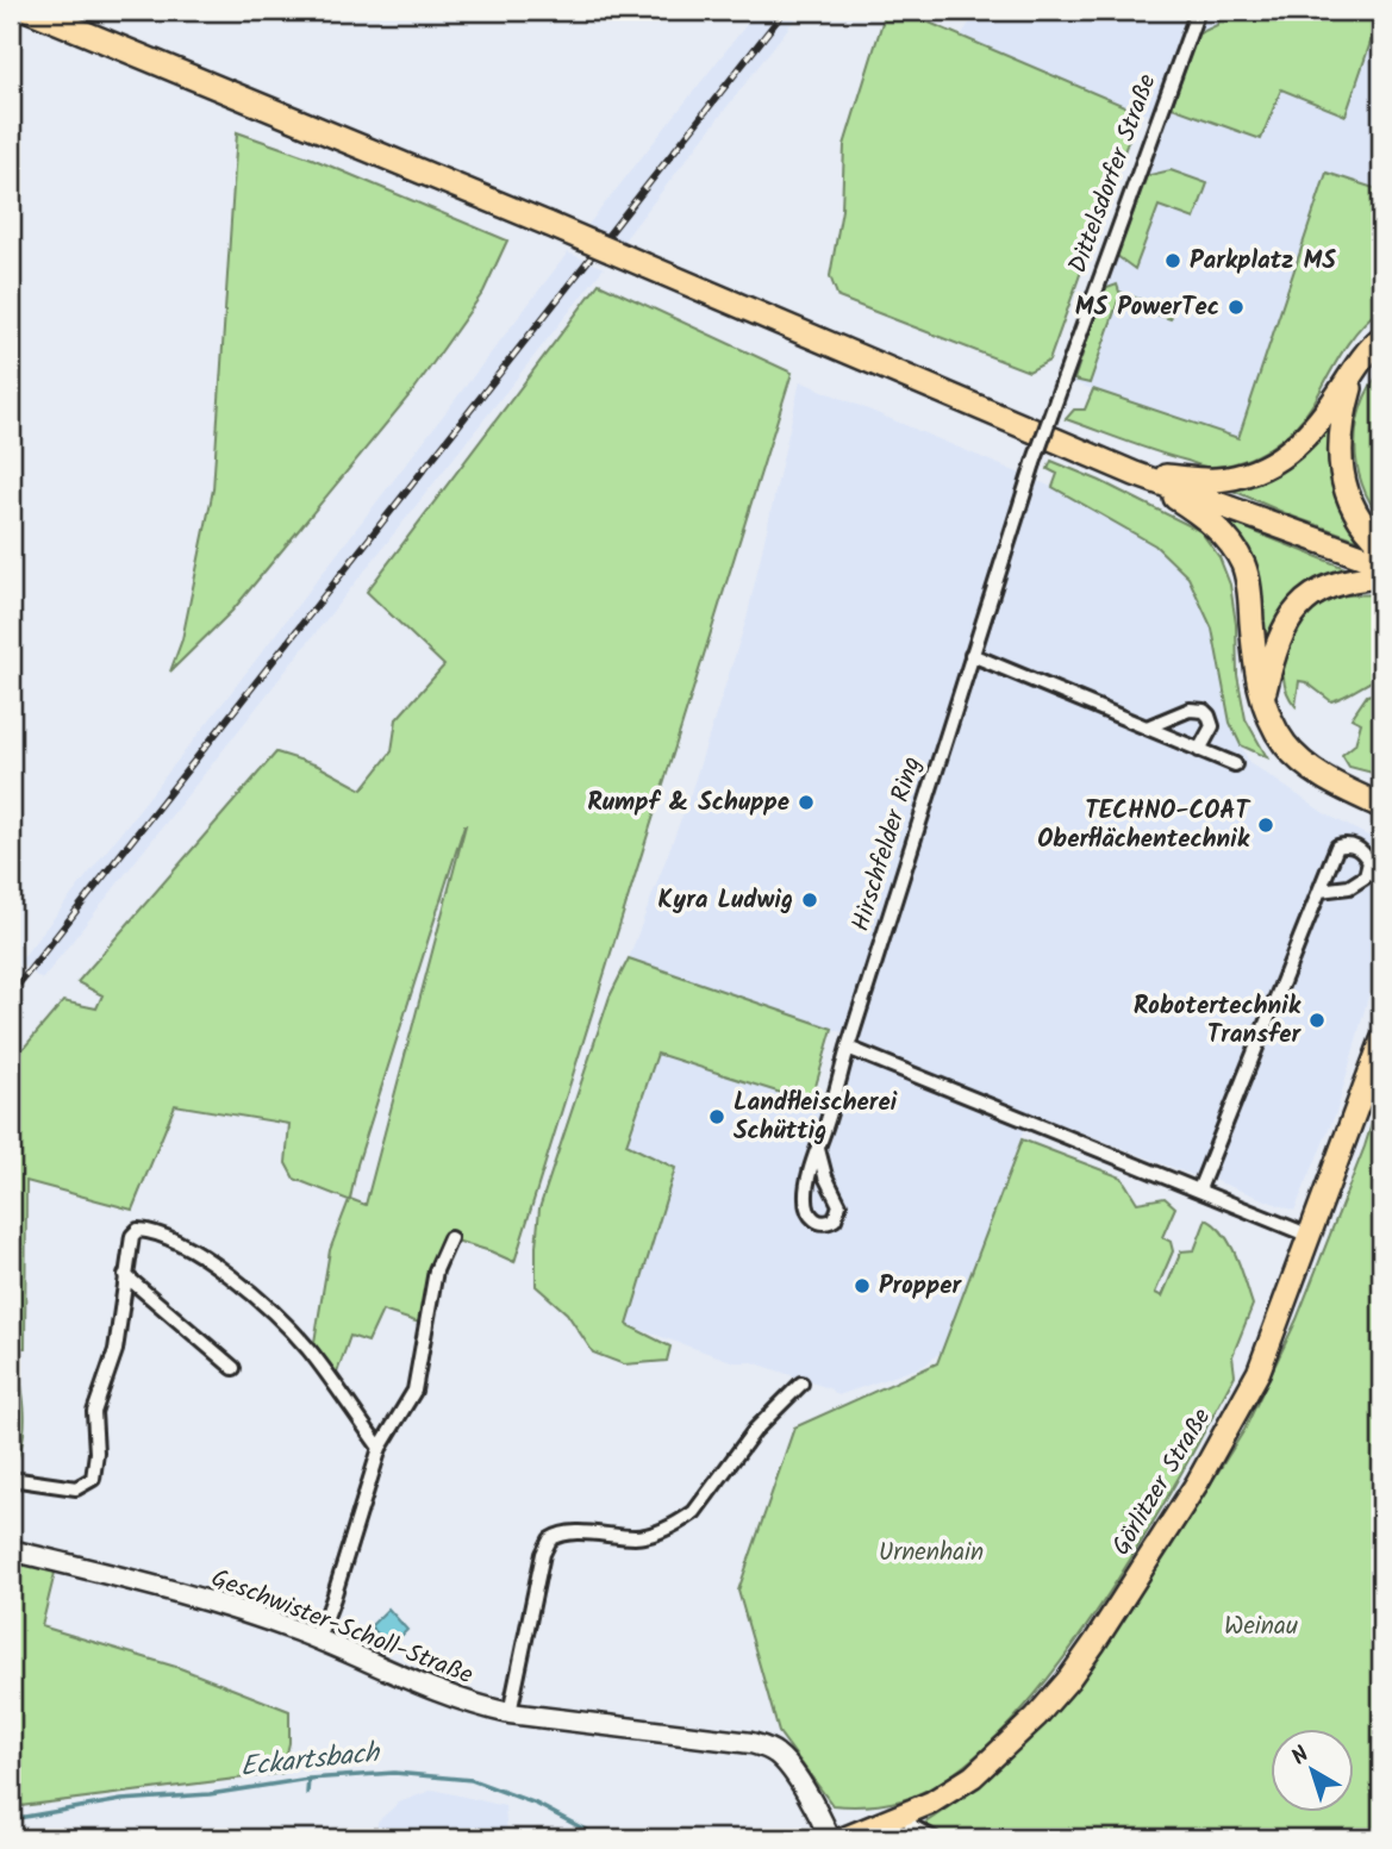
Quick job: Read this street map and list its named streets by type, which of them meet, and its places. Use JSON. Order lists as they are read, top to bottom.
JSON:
{
  "streets": {
    "main road": ["Görlitzer Straße"],
    "street": ["Dittelsdorfer Straße", "Hirschfelder Ring", "Geschwister-Scholl-Straße"]
  },
  "crossings": [
    ["Dittelsdorfer Straße", "Hirschfelder Ring"]
  ],
  "water": ["Eckartsbach"],
  "parks": ["Urnenhain", "Weinau"],
  "places": [
    "Parkplatz MS",
    "MS PowerTec",
    "Rumpf & Schuppe",
    "TECHNO-COAT Oberflächentechnik",
    "Kyra Ludwig",
    "Robotertechnik Transfer",
    "Landfleischerei Schüttig",
    "Propper"
  ],
  "north": "top left"
}
